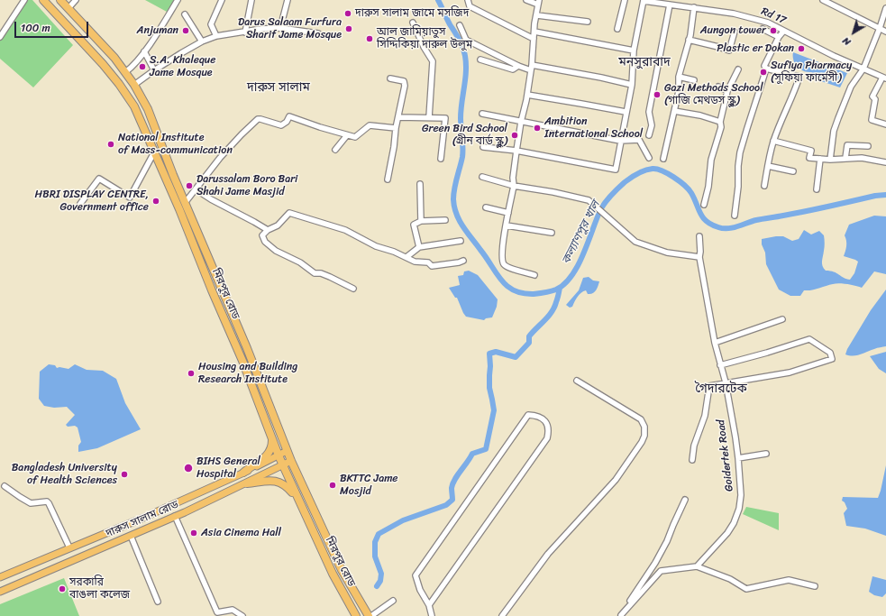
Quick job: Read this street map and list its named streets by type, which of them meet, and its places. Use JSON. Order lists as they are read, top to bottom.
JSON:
{
  "streets": {
    "highway": ["মিরপুর রোড"],
    "main road": ["দারুস সালাম রোড"],
    "street": ["Rd 17", "Goidertek Road"]
  },
  "crossings": [
    ["মিরপুর রোড", "দারুস সালাম রোড"]
  ],
  "districts": ["মনসুরাবাদ", "দারুস সালাম", "গৈদারটেক"],
  "water": ["কল্যাণপুর খাল"],
  "places": [
    "দারুস সালাম জামে মসজিদ",
    "Darus Salaam Furfura Sharif Jame Mosque",
    "Anjuman",
    "Aungon tower",
    "আল জামিয়াতুস সিদ্দিকিয়া দারুল উলুম",
    "Plastic er Dokan",
    "S.A. Khaleque Jame Mosque",
    "Sufiya Pharmacy (সুফিয়া ফার্মেসী)",
    "Gazi Methods School (গাজি মেথডস স্কুল)",
    "Ambition International School",
    "Green Bird School (গ্রীন বার্ড স্কুল)",
    "National Institute of Mass-communication",
    "Darussalam Boro Bari Shahi Jame Masjid",
    "HBRI DISPLAY CENTRE, Government office",
    "Housing and Building Research Institute",
    "BIHS General Hospital",
    "Bangladesh University of Health Sciences",
    "BKTTC Jame Mosjid",
    "Asia Cinema Hall",
    "সরকারি বাঙলা কলেজ"
  ],
  "scale_bar": "100 m",
  "north": "bottom left"
}
